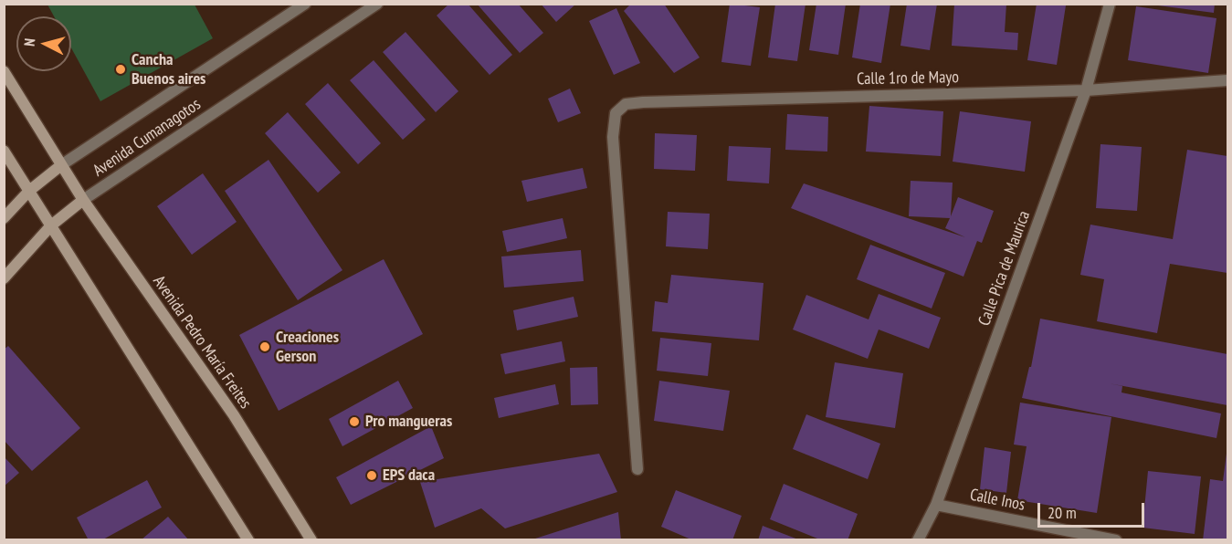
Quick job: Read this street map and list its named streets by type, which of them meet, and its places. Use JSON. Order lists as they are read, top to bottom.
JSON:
{
  "streets": {
    "street": [
      "Calle 1ro de Mayo",
      "Avenida Cumanagotos",
      "Calle Pica de Maurica",
      "Avenida Pedro María Freites",
      "Calle Inos"
    ]
  },
  "crossings": [
    ["Calle 1ro de Mayo", "Calle Pica de Maurica"],
    ["Avenida Cumanagotos", "Avenida Pedro María Freites"],
    ["Calle Pica de Maurica", "Calle Inos"]
  ],
  "places": [
    "Cancha Buenos aires",
    "Creaciones Gerson",
    "Pro mangueras",
    "EPS daca"
  ],
  "scale_bar": "20 m",
  "north": "left"
}
